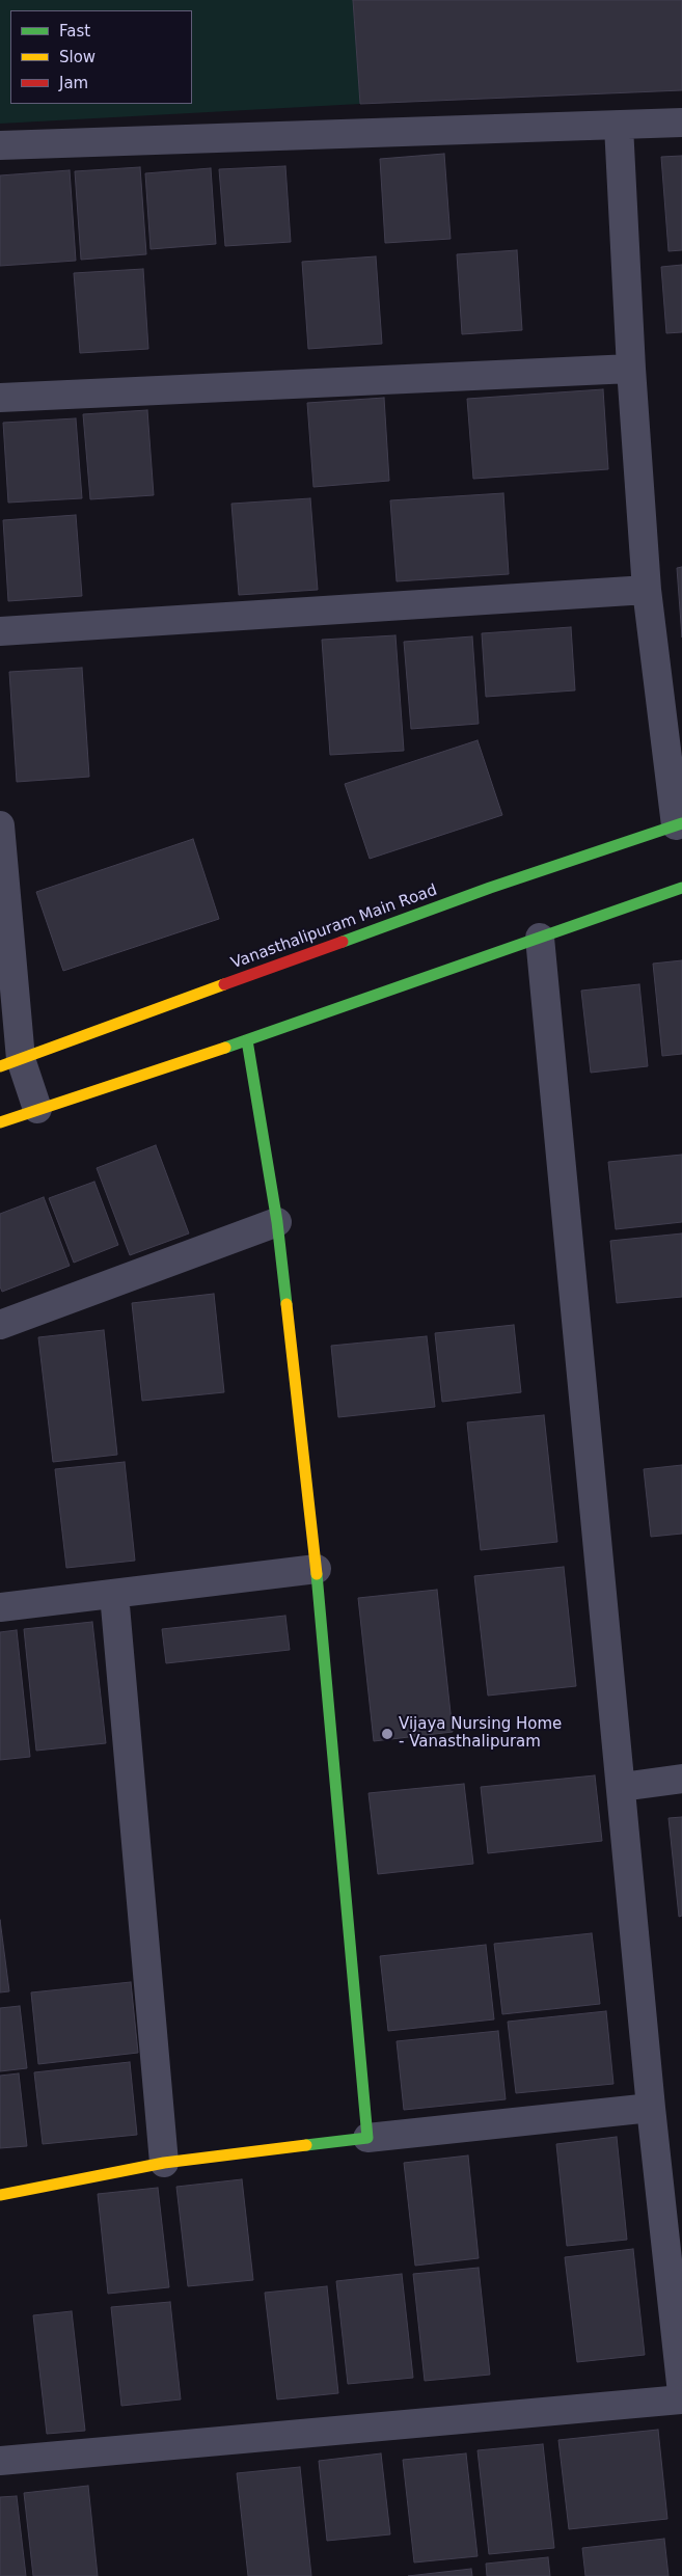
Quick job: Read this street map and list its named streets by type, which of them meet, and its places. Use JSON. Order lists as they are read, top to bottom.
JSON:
{
  "streets": {
    "street": ["Vanasthalipuram Main Road"]
  },
  "places": ["Vijaya Nursing Home - Vanasthalipuram"],
  "legend": ["Fast", "Slow", "Jam"]
}
